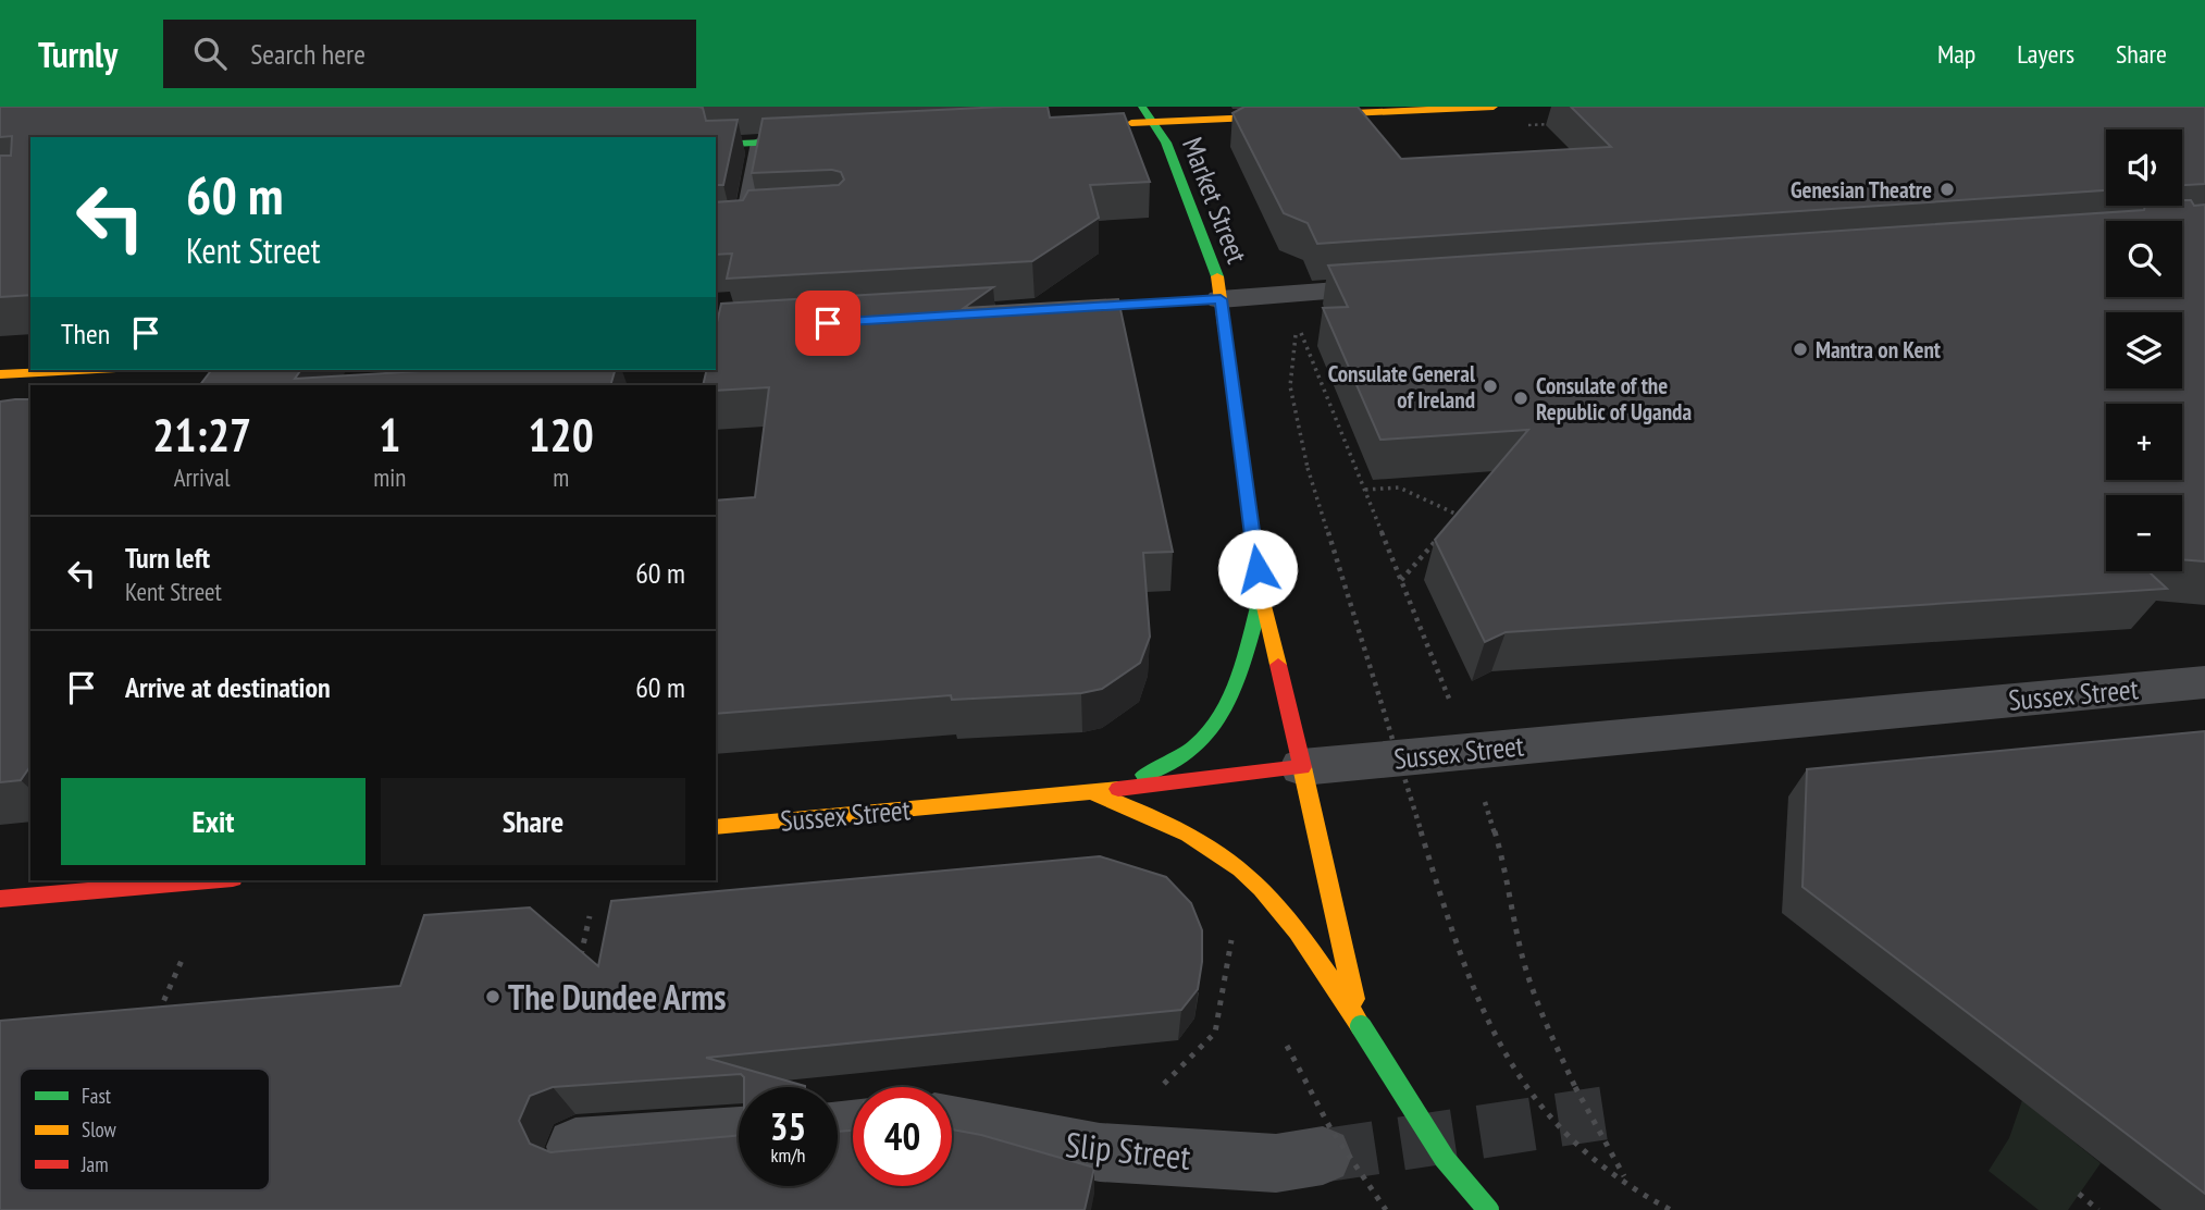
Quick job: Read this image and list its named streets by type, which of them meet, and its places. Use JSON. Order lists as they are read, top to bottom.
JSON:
{
  "streets": {
    "main road": ["Market Street", "Sussex Street"],
    "street": ["Slip Street"]
  },
  "crossings": [
    ["Market Street", "Sussex Street"]
  ],
  "places": [
    "Genesian Theatre",
    "Mantra on Kent",
    "Consulate General of Ireland",
    "Consulate of the Republic of Uganda",
    "The Dundee Arms"
  ],
  "legend": ["Fast", "Slow", "Jam"],
  "page": {
    "header": "Turnly",
    "search": "Search here",
    "nav": ["Map", "Layers", "Share"],
    "map_buttons": ["+", "−"],
    "turn": ["60 m", "Kent Street"],
    "then": "Then",
    "eta": [
      "21:27",
      "Arrival",
      "1",
      "min",
      "120",
      "m"
    ],
    "list": [
      {
        "name": "Turn left",
        "note": "Kent Street",
        "value": "60 m"
      },
      {
        "name": "Arrive at destination",
        "value": "60 m"
      }
    ],
    "buttons": ["Exit", "Share"],
    "speed": "35 km/h",
    "limit": "40"
  }
}
